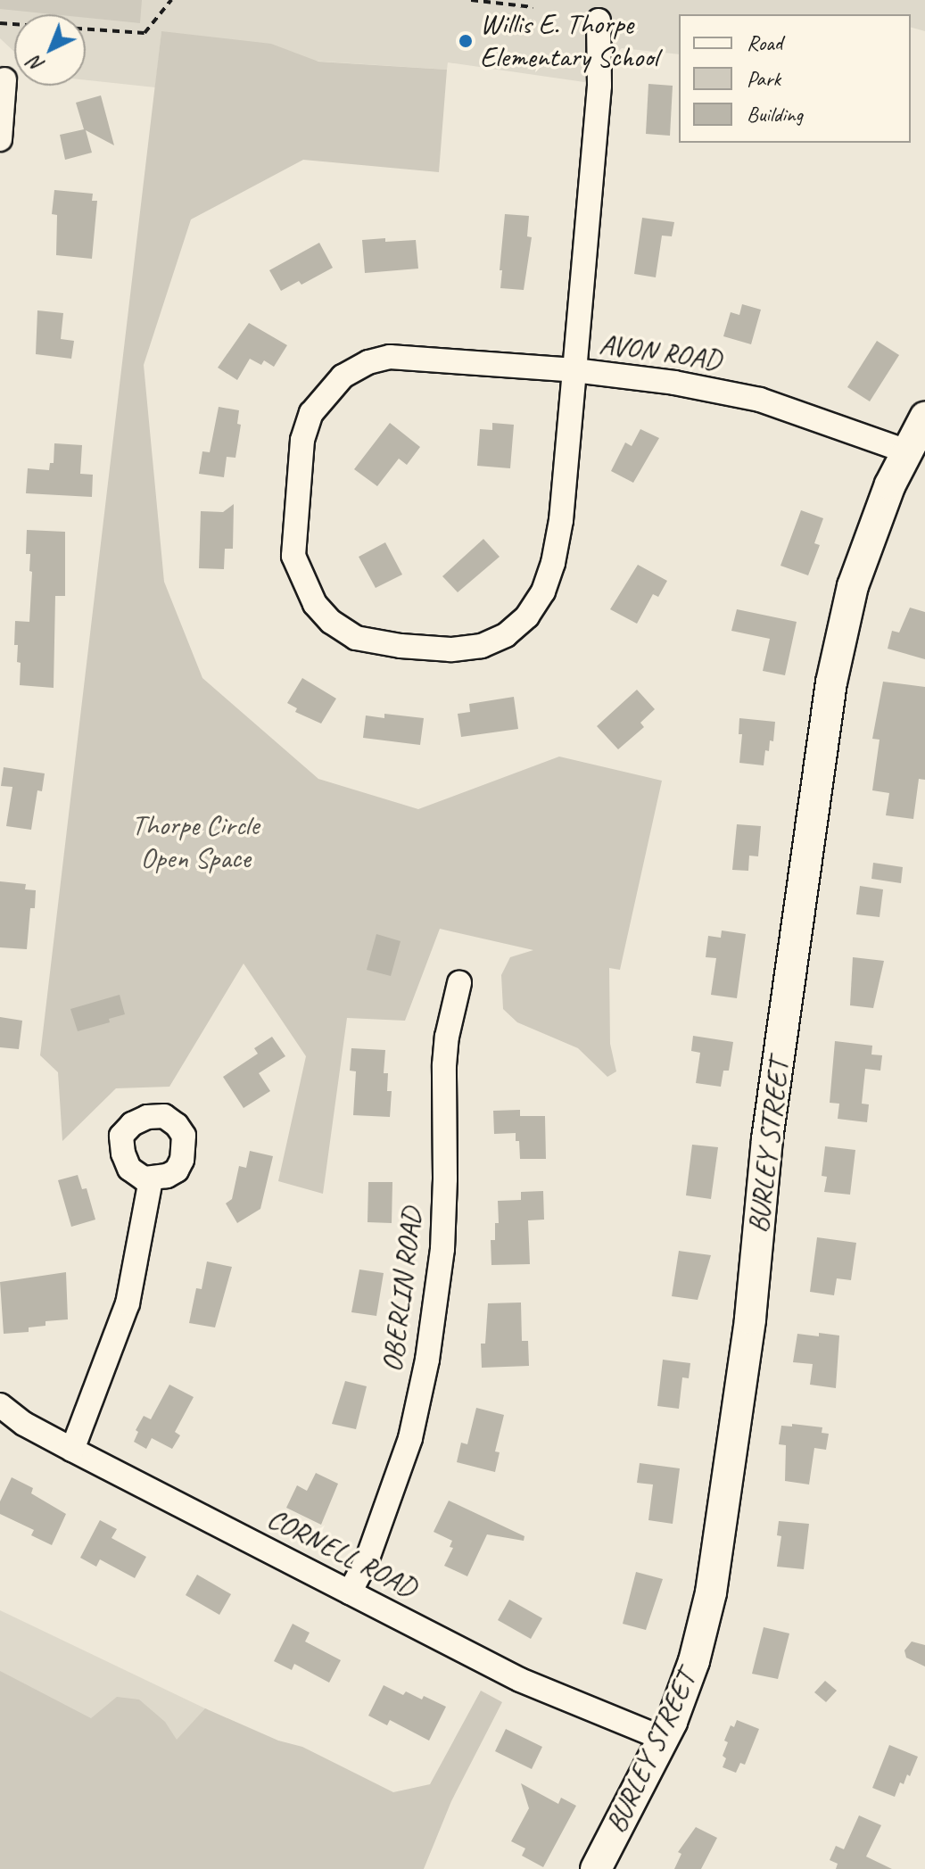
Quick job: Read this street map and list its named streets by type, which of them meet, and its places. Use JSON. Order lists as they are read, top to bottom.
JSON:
{
  "streets": {
    "main road": ["BURLEY STREET"],
    "street": ["AVON ROAD", "OBERLIN ROAD", "CORNELL ROAD"]
  },
  "crossings": [
    ["AVON ROAD", "BURLEY STREET"],
    ["BURLEY STREET", "CORNELL ROAD"],
    ["OBERLIN ROAD", "CORNELL ROAD"]
  ],
  "parks": ["Thorpe Circle Open Space"],
  "places": ["Willis E. Thorpe Elementary School"],
  "legend": ["Road", "Park", "Building"],
  "north": "bottom left"
}
